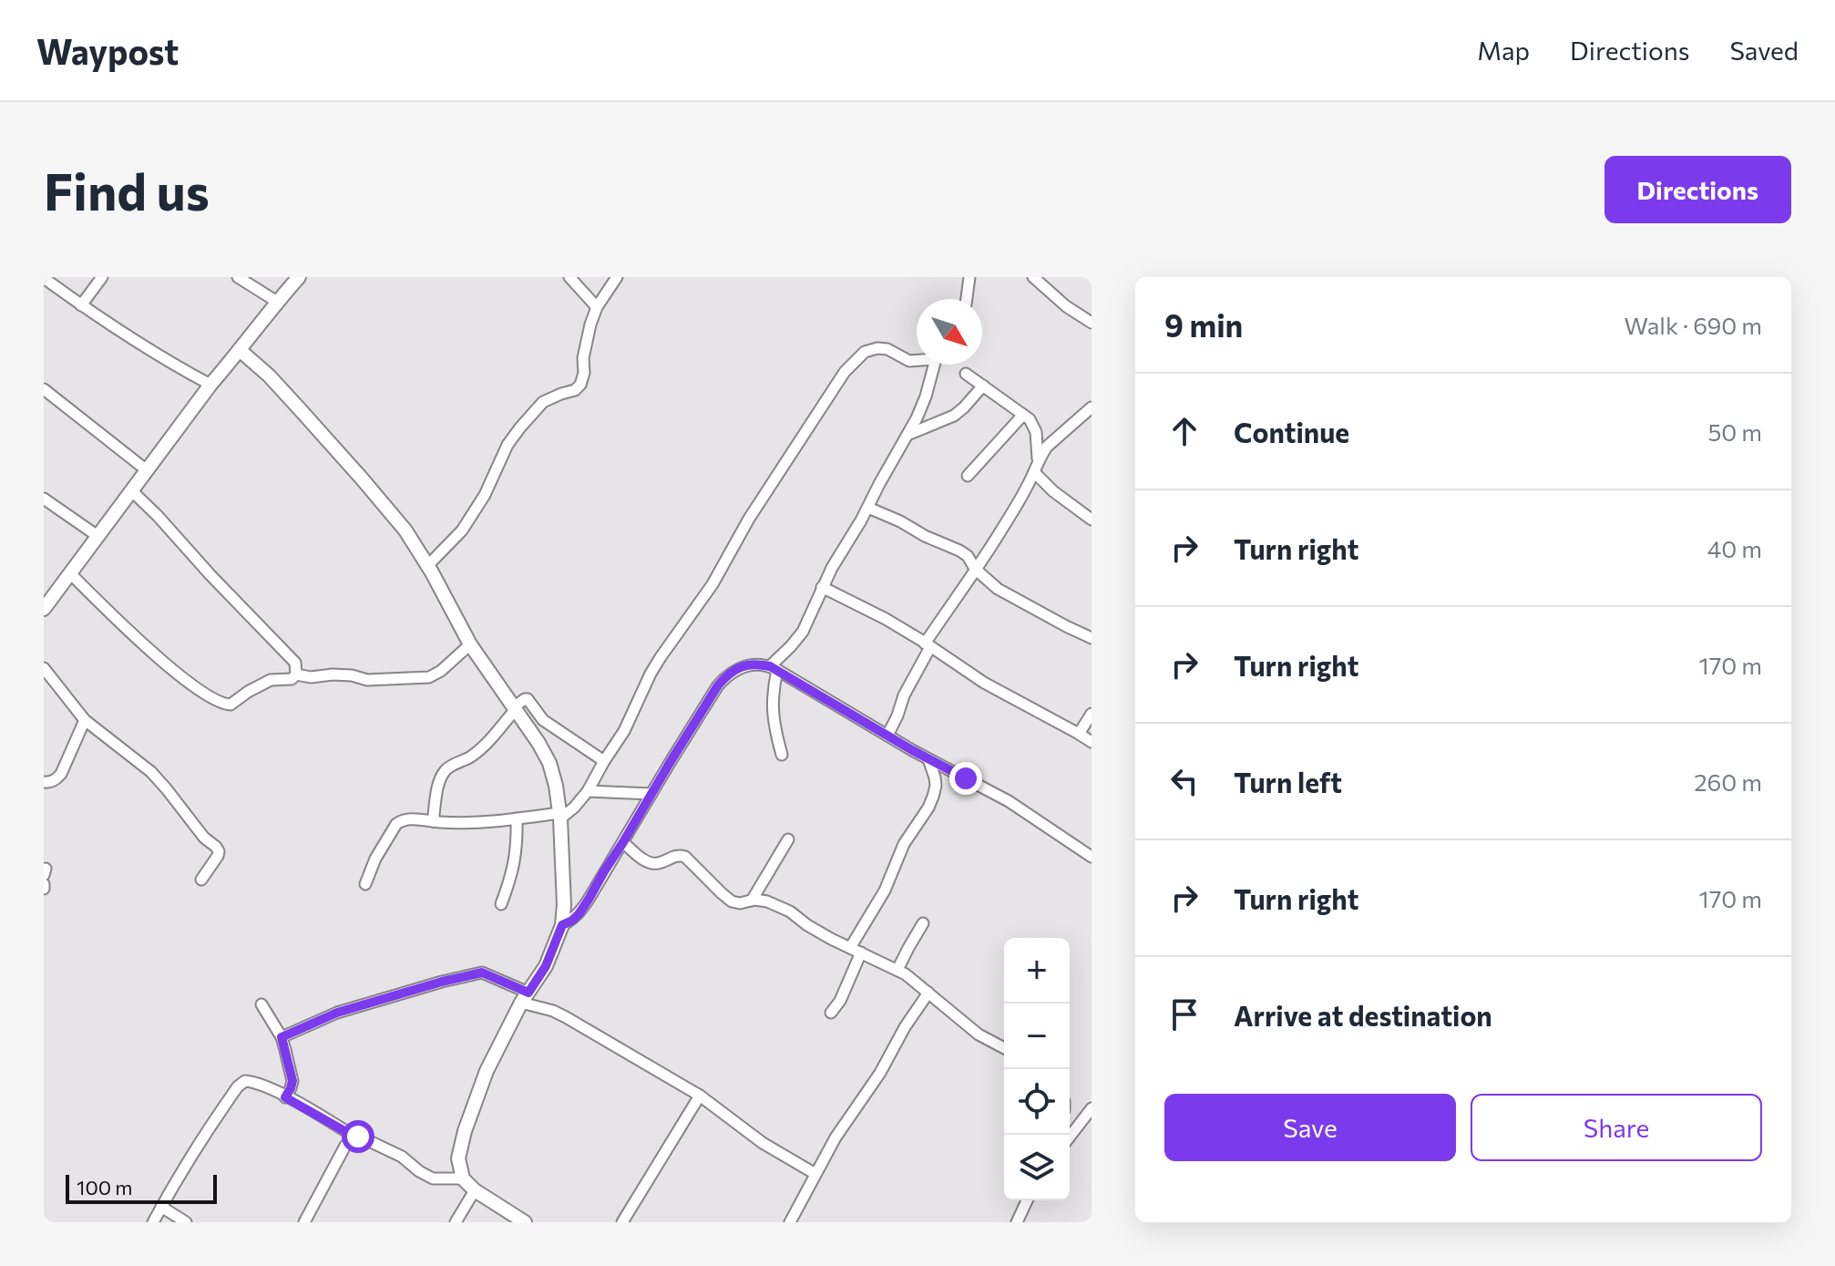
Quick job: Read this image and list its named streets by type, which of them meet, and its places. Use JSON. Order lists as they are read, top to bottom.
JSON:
{
  "scale_bar": "100 m",
  "north": "bottom right",
  "page": {
    "header": "Waypost",
    "nav": ["Map", "Directions", "Saved"],
    "buttons": [
      "Directions",
      ["Save", "Share"]
    ],
    "title": "Find us",
    "heading": ["9 min", "Walk · 690 m"],
    "list": [
      ["Continue", "50 m"],
      ["Turn right", "40 m"],
      ["Turn right", "170 m"],
      ["Turn left", "260 m"],
      ["Turn right", "170 m"],
      "Arrive at destination"
    ],
    "map_buttons": ["+", "−"],
    "scale": "100 m"
  }
}
